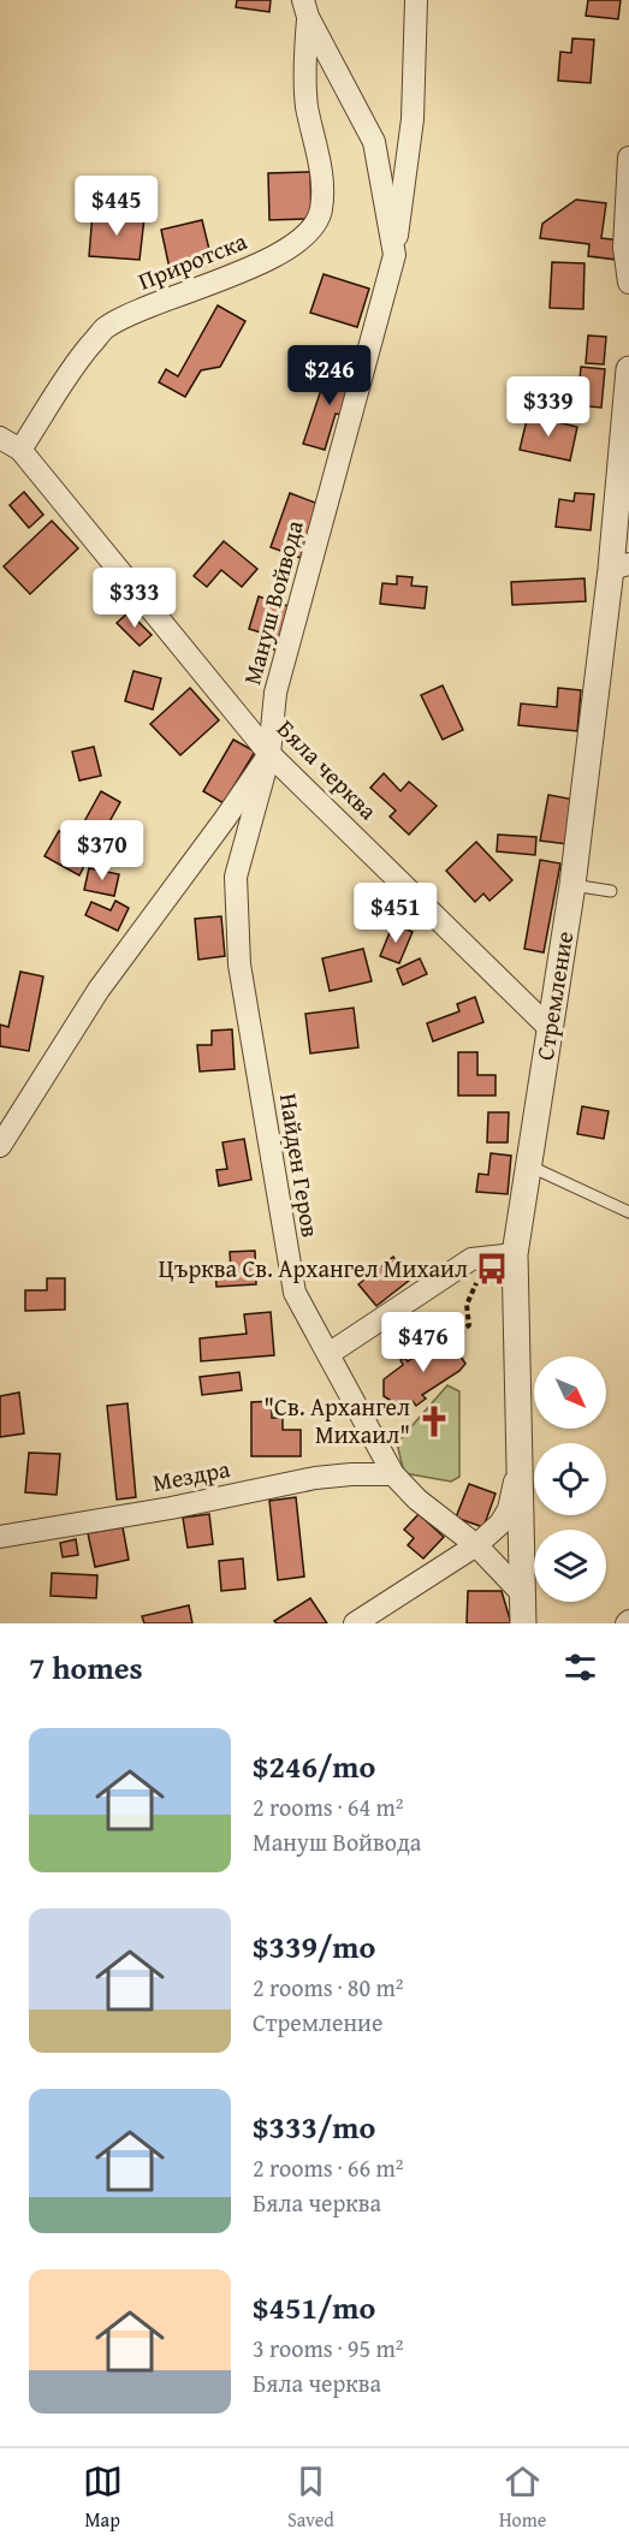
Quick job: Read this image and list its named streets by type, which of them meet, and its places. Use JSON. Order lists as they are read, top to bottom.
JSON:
{
  "streets": {
    "street": [
      "Приротска",
      "Мануш Войвода",
      "Бяла черква",
      "Стремление",
      "Найден Геров",
      "Мездра"
    ]
  },
  "crossings": [
    ["Приротска", "Мануш Войвода"],
    ["Приротска", "Бяла черква"],
    ["Мануш Войвода", "Бяла черква"],
    ["Мануш Войвода", "Найден Геров"],
    ["Бяла черква", "Стремление"],
    ["Бяла черква", "Найден Геров"],
    ["Стремление", "Найден Геров"],
    ["Найден Геров", "Мездра"]
  ],
  "places": {
    "bus stop": ["Църква Св. Архангел Михаил"],
    "church": ["\"Св. Архангел Михаил\""]
  },
  "north": "bottom right",
  "page": {
    "price": [
      "$445",
      "$246",
      "$339",
      "$333",
      "$370",
      "$451",
      "$476"
    ],
    "heading": "7 homes",
    "list": [
      {
        "name": "$246/mo",
        "note": "2 rooms · 64 m² · Мануш Войвода"
      },
      {
        "name": "$339/mo",
        "note": "2 rooms · 80 m² · Стремление"
      },
      {
        "name": "$333/mo",
        "note": "2 rooms · 66 m² · Бяла черква"
      },
      {
        "name": "$451/mo",
        "note": "3 rooms · 95 m² · Бяла черква"
      }
    ],
    "tabs": ["Map", "Saved", "Home"]
  }
}
